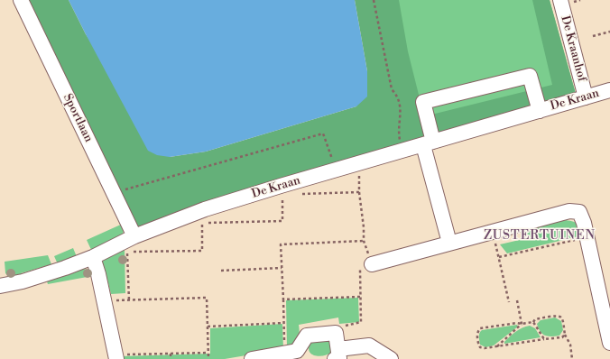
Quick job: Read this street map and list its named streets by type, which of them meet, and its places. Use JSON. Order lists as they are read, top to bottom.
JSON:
{
  "streets": {
    "street": ["De Kraanhof", "De Kraan", "Sportlaan"]
  },
  "crossings": [
    ["De Kraanhof", "De Kraan"],
    ["De Kraan", "Sportlaan"]
  ],
  "districts": ["ZUSTERTUINEN"]
}
